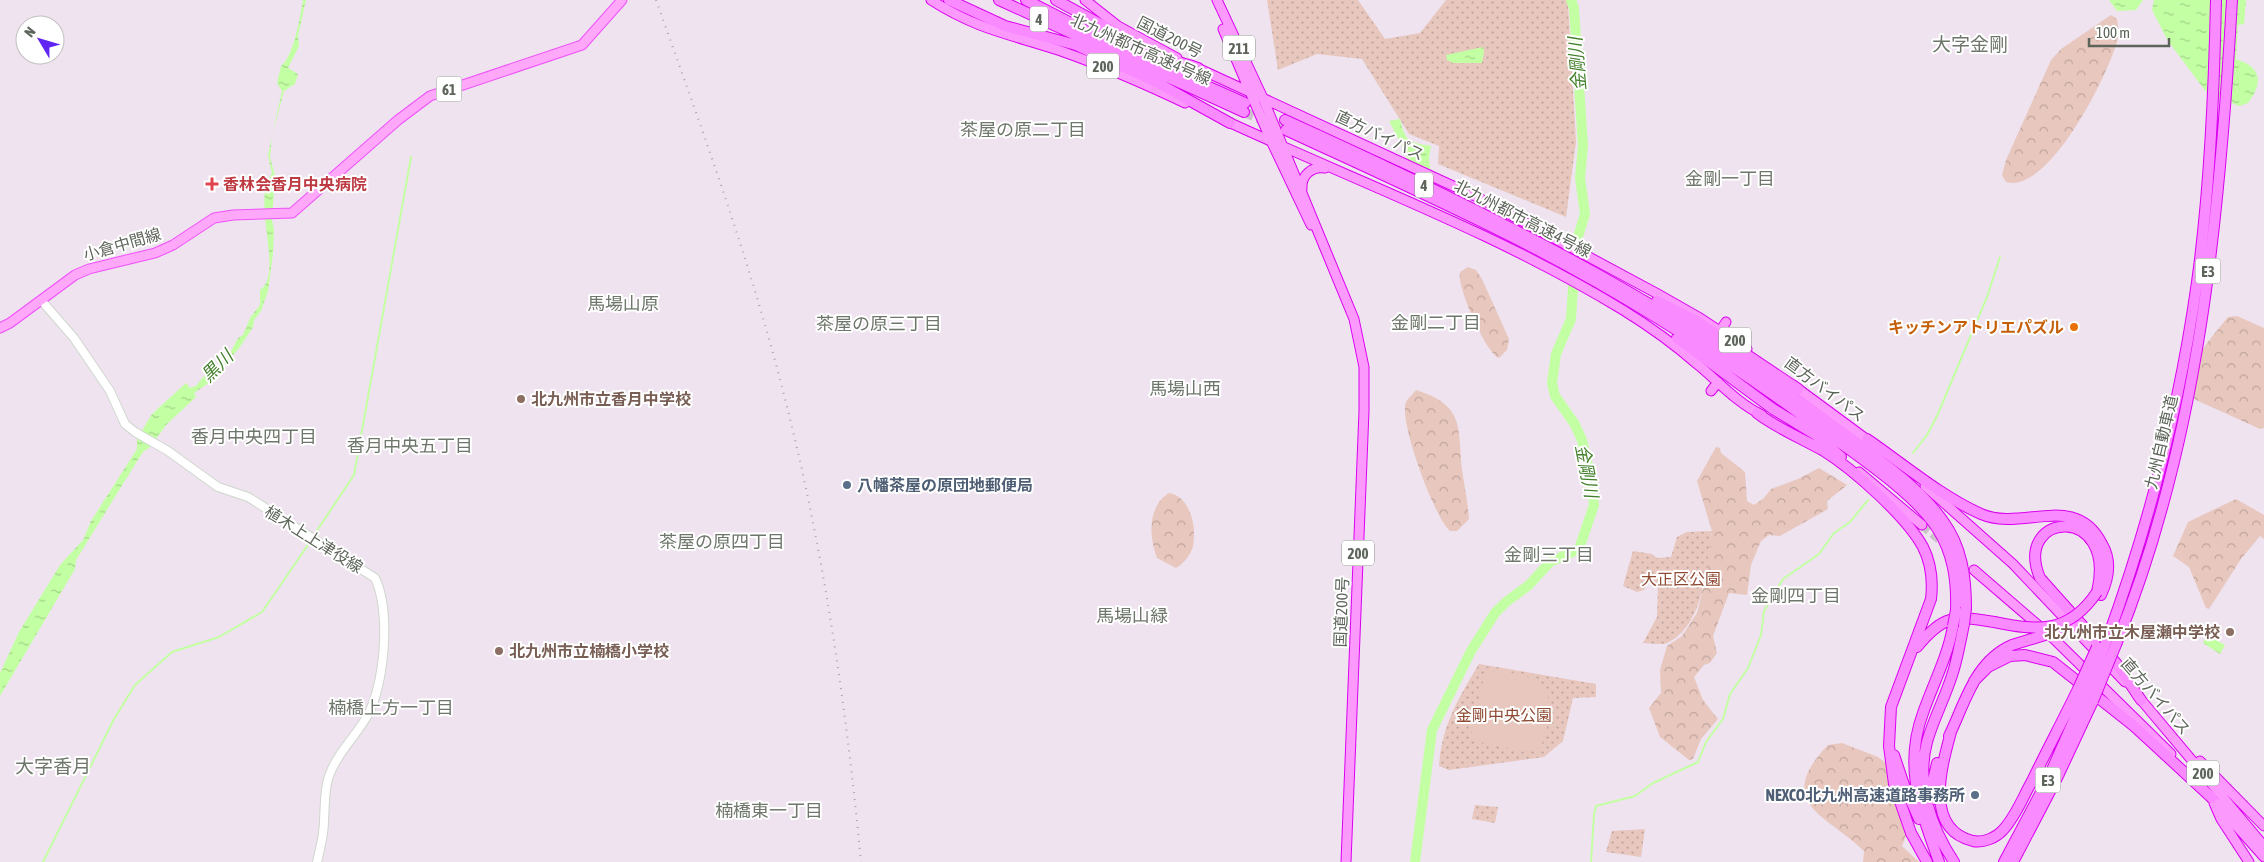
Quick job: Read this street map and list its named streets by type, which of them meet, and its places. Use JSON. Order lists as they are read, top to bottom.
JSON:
{
  "streets": {
    "highway": [
      "4",
      "国道200号",
      "211",
      "北九州都市高速4号線",
      "200",
      "直方バイパス",
      "E3",
      "九州自動車道"
    ],
    "main road": ["61", "小倉中間線", "植木上上津役線"]
  },
  "crossings": [
    ["4", "北九州都市高速4号線"],
    ["4", "直方バイパス"],
    ["国道200号", "211"],
    ["国道200号", "200"],
    ["国道200号", "直方バイパス"],
    ["211", "直方バイパス"],
    ["北九州都市高速4号線", "直方バイパス"],
    ["小倉中間線", "植木上上津役線"]
  ],
  "districts": [
    "大字金剛",
    "茶屋の原二丁目",
    "金剛一丁目",
    "馬場山原",
    "金剛二丁目",
    "茶屋の原三丁目",
    "馬場山西",
    "香月中央四丁目",
    "香月中央五丁目",
    "茶屋の原四丁目",
    "金剛三丁目",
    "金剛四丁目",
    "馬場山緑",
    "楠橋上方一丁目",
    "大字香月",
    "楠橋東一丁目"
  ],
  "water": ["金剛川", "黒川"],
  "parks": ["大正区公園", "金剛中央公園"],
  "places": {
    "health": ["香林会香月中央病院"],
    "other": [
      "キッチンアトリエパズル",
      "北九州市立香月中学校",
      "八幡茶屋の原団地郵便局",
      "北九州市立木屋瀬中学校",
      "北九州市立楠橋小学校",
      "NEXCO北九州高速道路事務所"
    ]
  },
  "scale_bar": "100 m",
  "north": "top left"
}
